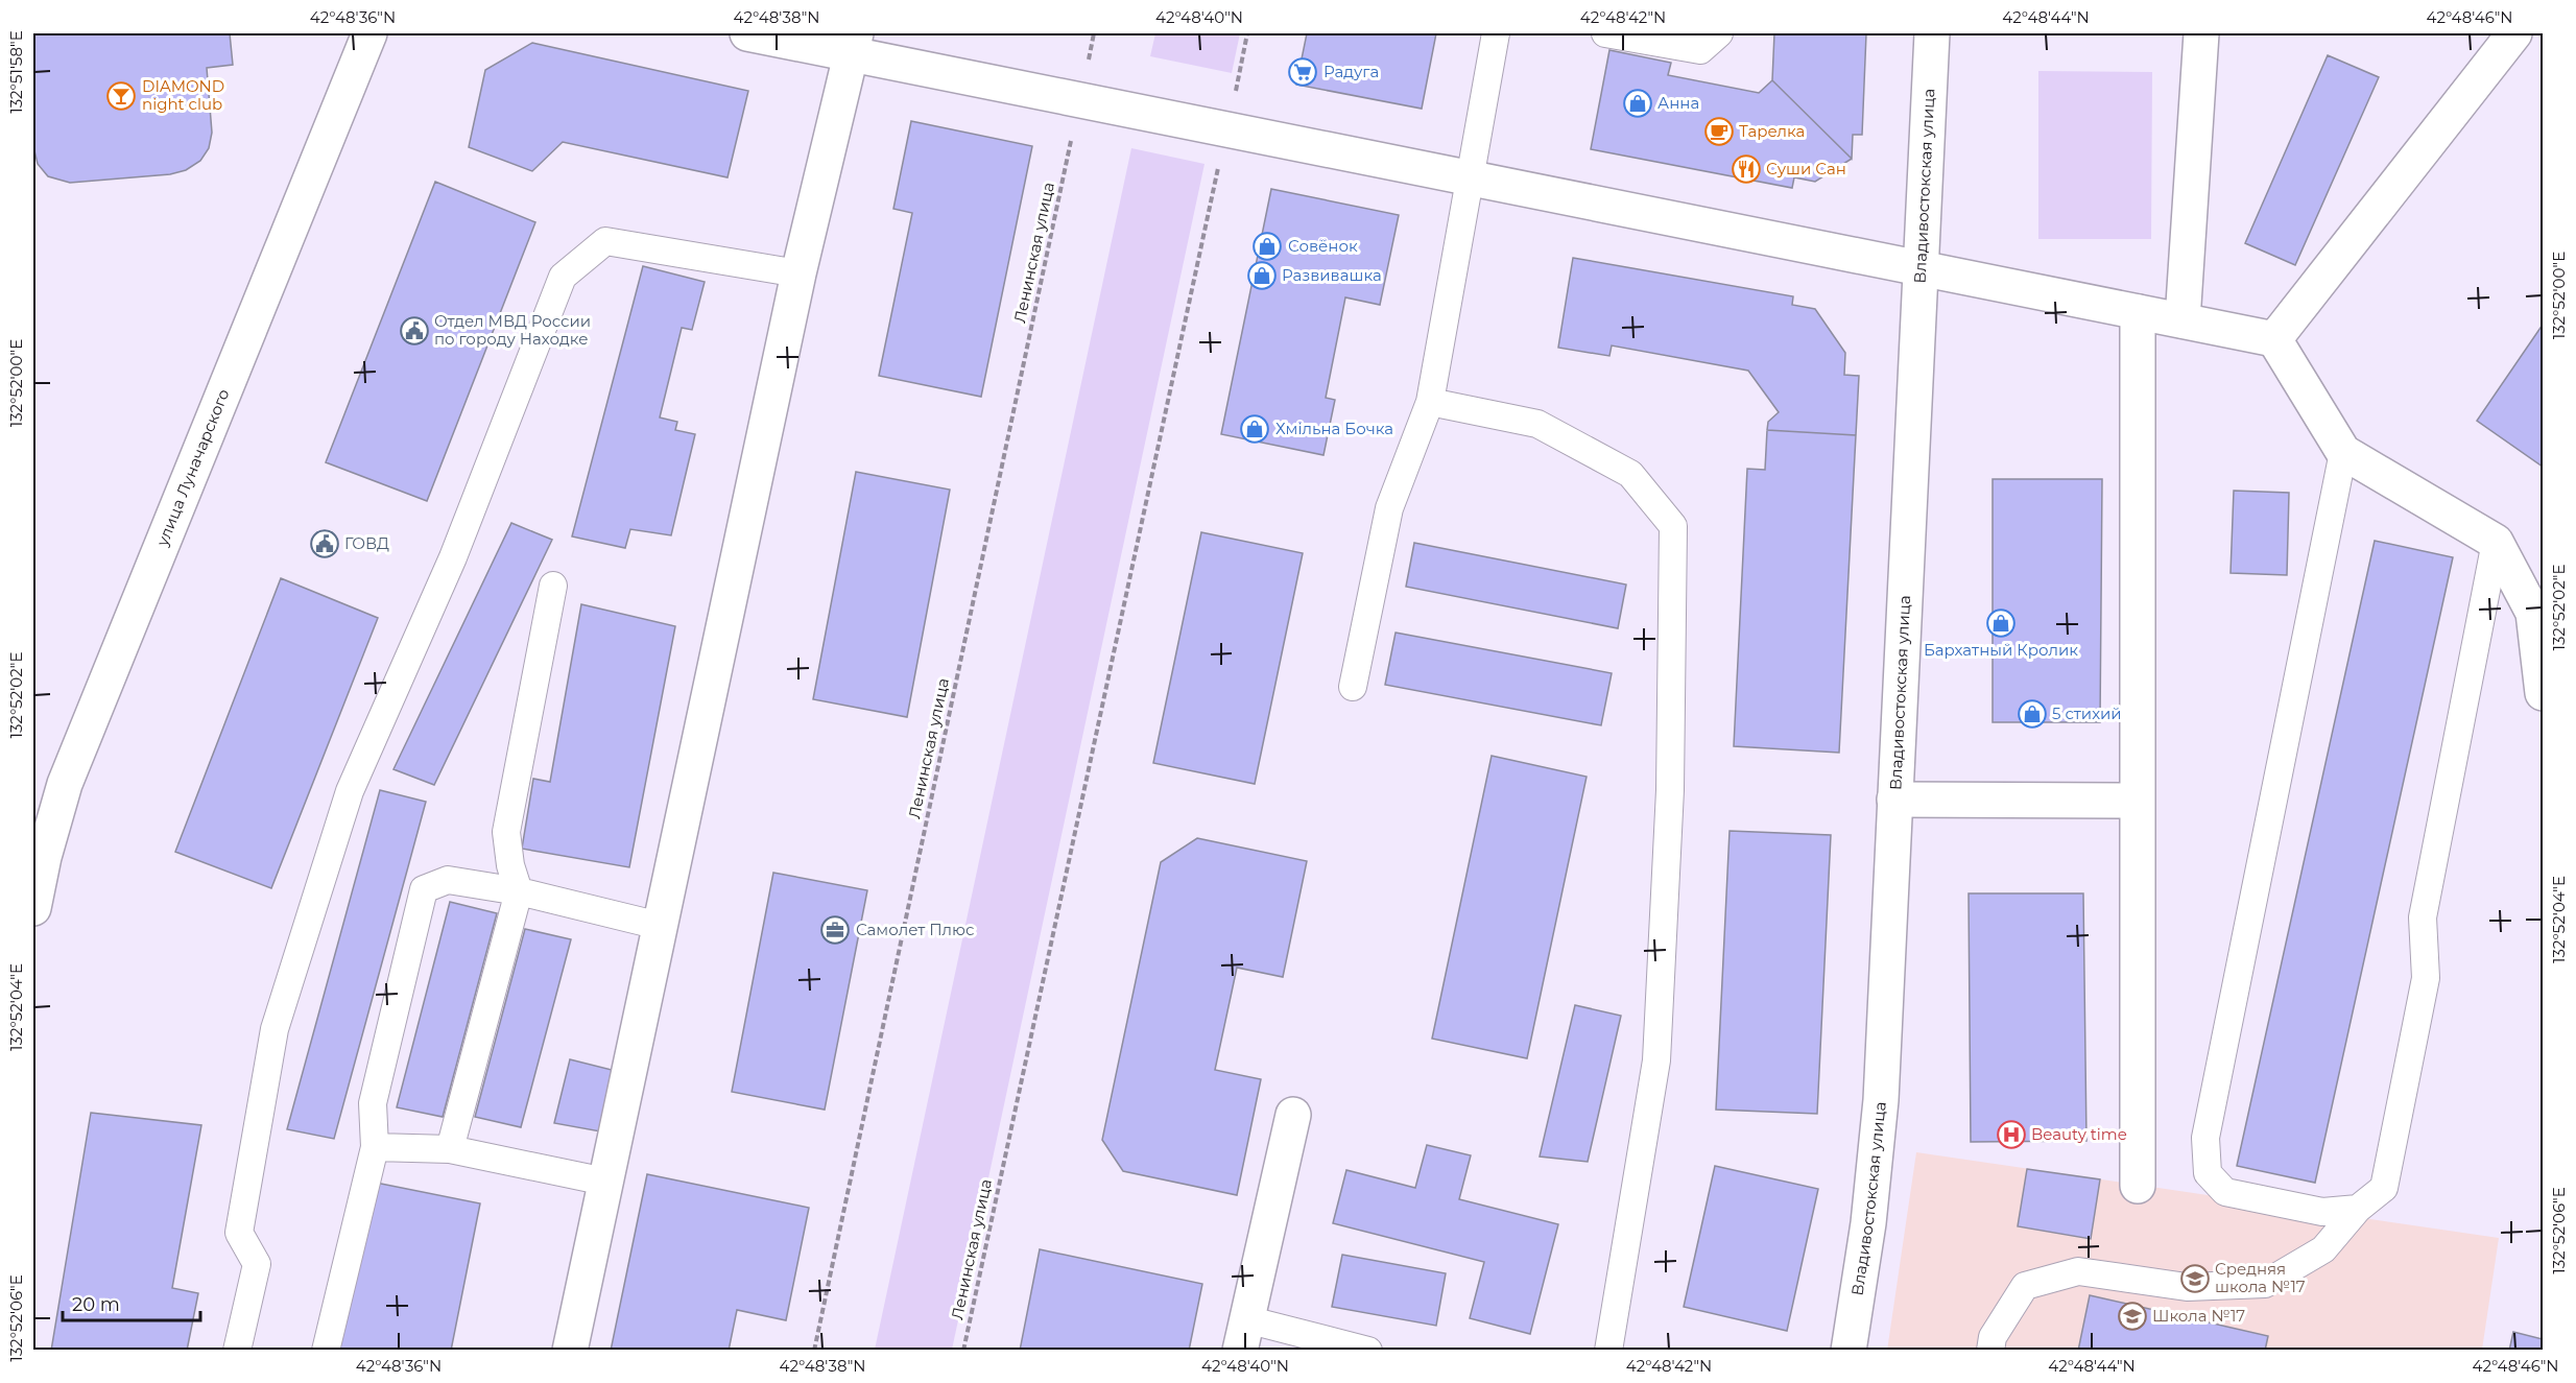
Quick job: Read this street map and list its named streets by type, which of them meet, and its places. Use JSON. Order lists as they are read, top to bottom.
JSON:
{
  "streets": {
    "street": ["Владивостокская улица", "улица Луначарского"],
    "path": ["Ленинская улица"]
  },
  "places": {
    "supermarket": ["Радуга"],
    "bar": ["DIAMOND night club"],
    "shop": [
      "Анна",
      "Совёнок",
      "Развивашка",
      "Хмільна Бочка",
      "Бархатный Кролик",
      "5 стихий"
    ],
    "cafe": ["Тарелка"],
    "restaurant": ["Суши Сан"],
    "public building": ["Отдел МВД России по городу Находке", "ГОВД"],
    "office": ["Самолет Плюс"],
    "hospital": ["Beauty time"],
    "school or university": ["Средняя школа №17", "Школа №17"]
  },
  "scale_bar": "20 m",
  "coordinates": [
    "42°48'36\"N",
    "42°48'38\"N",
    "42°48'40\"N",
    "42°48'42\"N",
    "42°48'44\"N",
    "42°48'46\"N",
    "132°51'58\"E",
    "132°52'00\"E",
    "132°52'02\"E",
    "132°52'04\"E",
    "132°52'06\"E"
  ]
}
